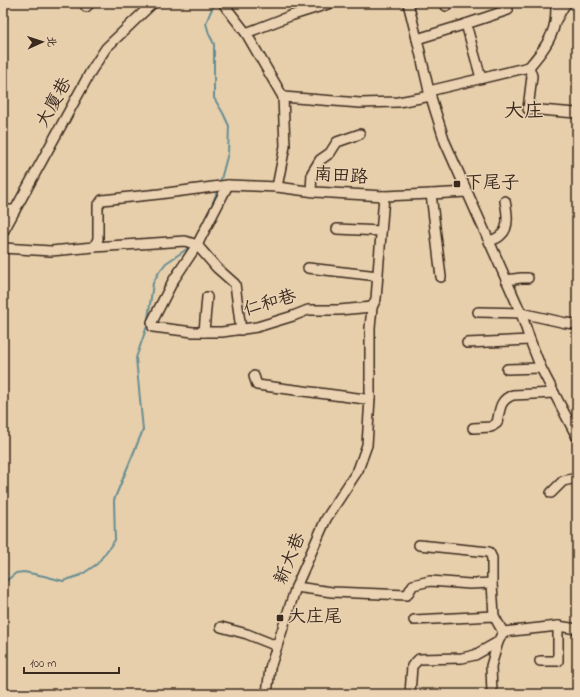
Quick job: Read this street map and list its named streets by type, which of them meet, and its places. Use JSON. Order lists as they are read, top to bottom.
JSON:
{
  "streets": {
    "street": [
      "大廈巷",
      "南田路",
      "仁和巷",
      "新大巷"
    ]
  },
  "districts": ["大庄"],
  "places": {
    "transit": ["下尾子", "大庄尾"]
  },
  "scale_bar": "100 m",
  "north": "right"
}
